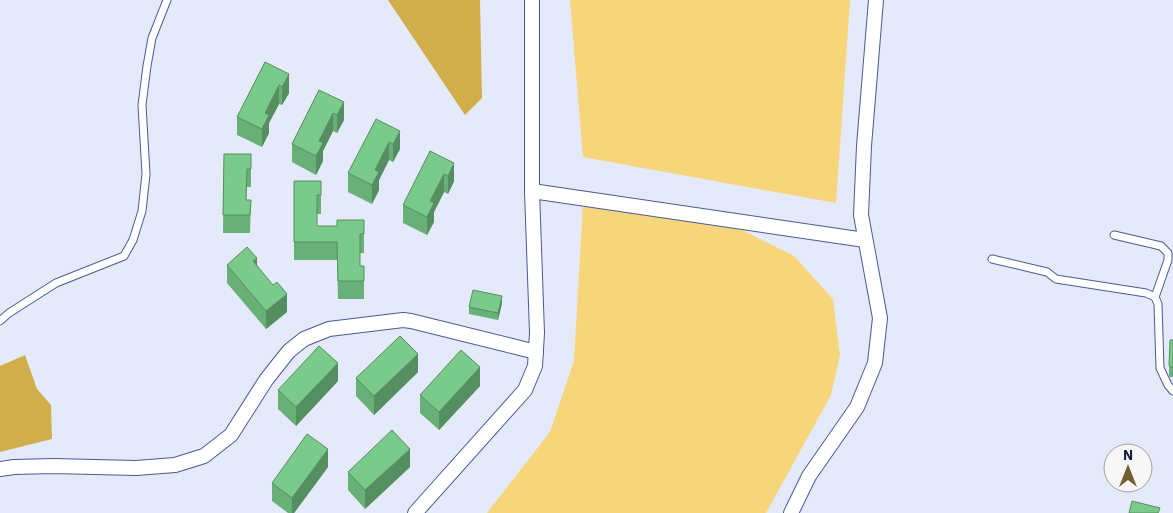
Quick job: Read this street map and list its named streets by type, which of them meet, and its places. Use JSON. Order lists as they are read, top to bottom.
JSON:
{
  "north": "top"
}
